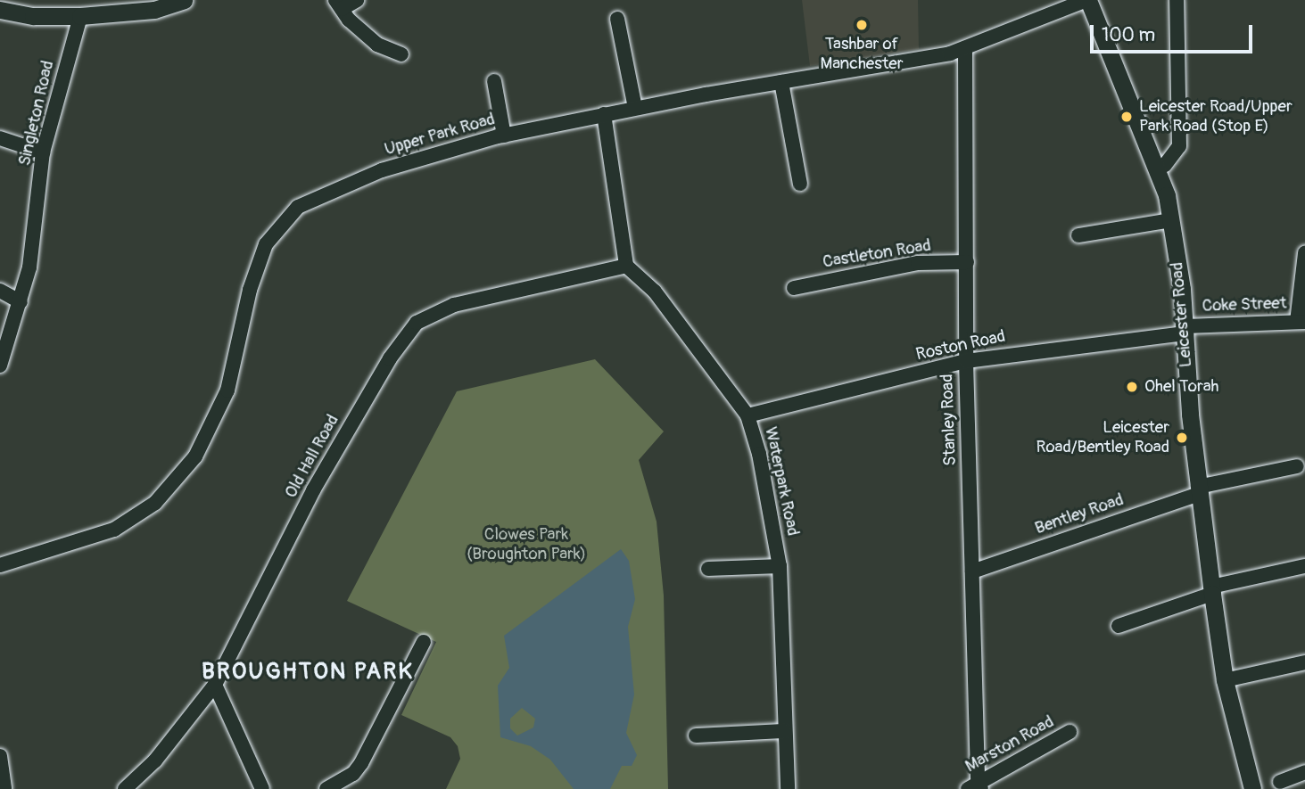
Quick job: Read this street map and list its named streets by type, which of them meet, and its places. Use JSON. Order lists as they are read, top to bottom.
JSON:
{
  "streets": {
    "main road": ["Leicester Road"],
    "street": [
      "Singleton Road",
      "Upper Park Road",
      "Castleton Road",
      "Coke Street",
      "Roston Road",
      "Stanley Road",
      "Old Hall Road",
      "Waterpark Road",
      "Bentley Road",
      "Marston Road"
    ]
  },
  "crossings": [
    ["Upper Park Road", "Leicester Road"],
    ["Upper Park Road", "Stanley Road"],
    ["Castleton Road", "Stanley Road"],
    ["Coke Street", "Leicester Road"],
    ["Coke Street", "Roston Road"],
    ["Leicester Road", "Roston Road"],
    ["Leicester Road", "Bentley Road"],
    ["Roston Road", "Stanley Road"],
    ["Roston Road", "Waterpark Road"],
    ["Stanley Road", "Bentley Road"],
    ["Stanley Road", "Marston Road"],
    ["Old Hall Road", "Waterpark Road"]
  ],
  "districts": ["BROUGHTON PARK"],
  "parks": ["Clowes Park (Broughton Park)"],
  "places": [
    "Tashbar of Manchester",
    "Leicester Road/Upper Park Road (Stop E)",
    "Ohel Torah",
    "Leicester Road/Bentley Road"
  ],
  "scale_bar": "100 m"
}
